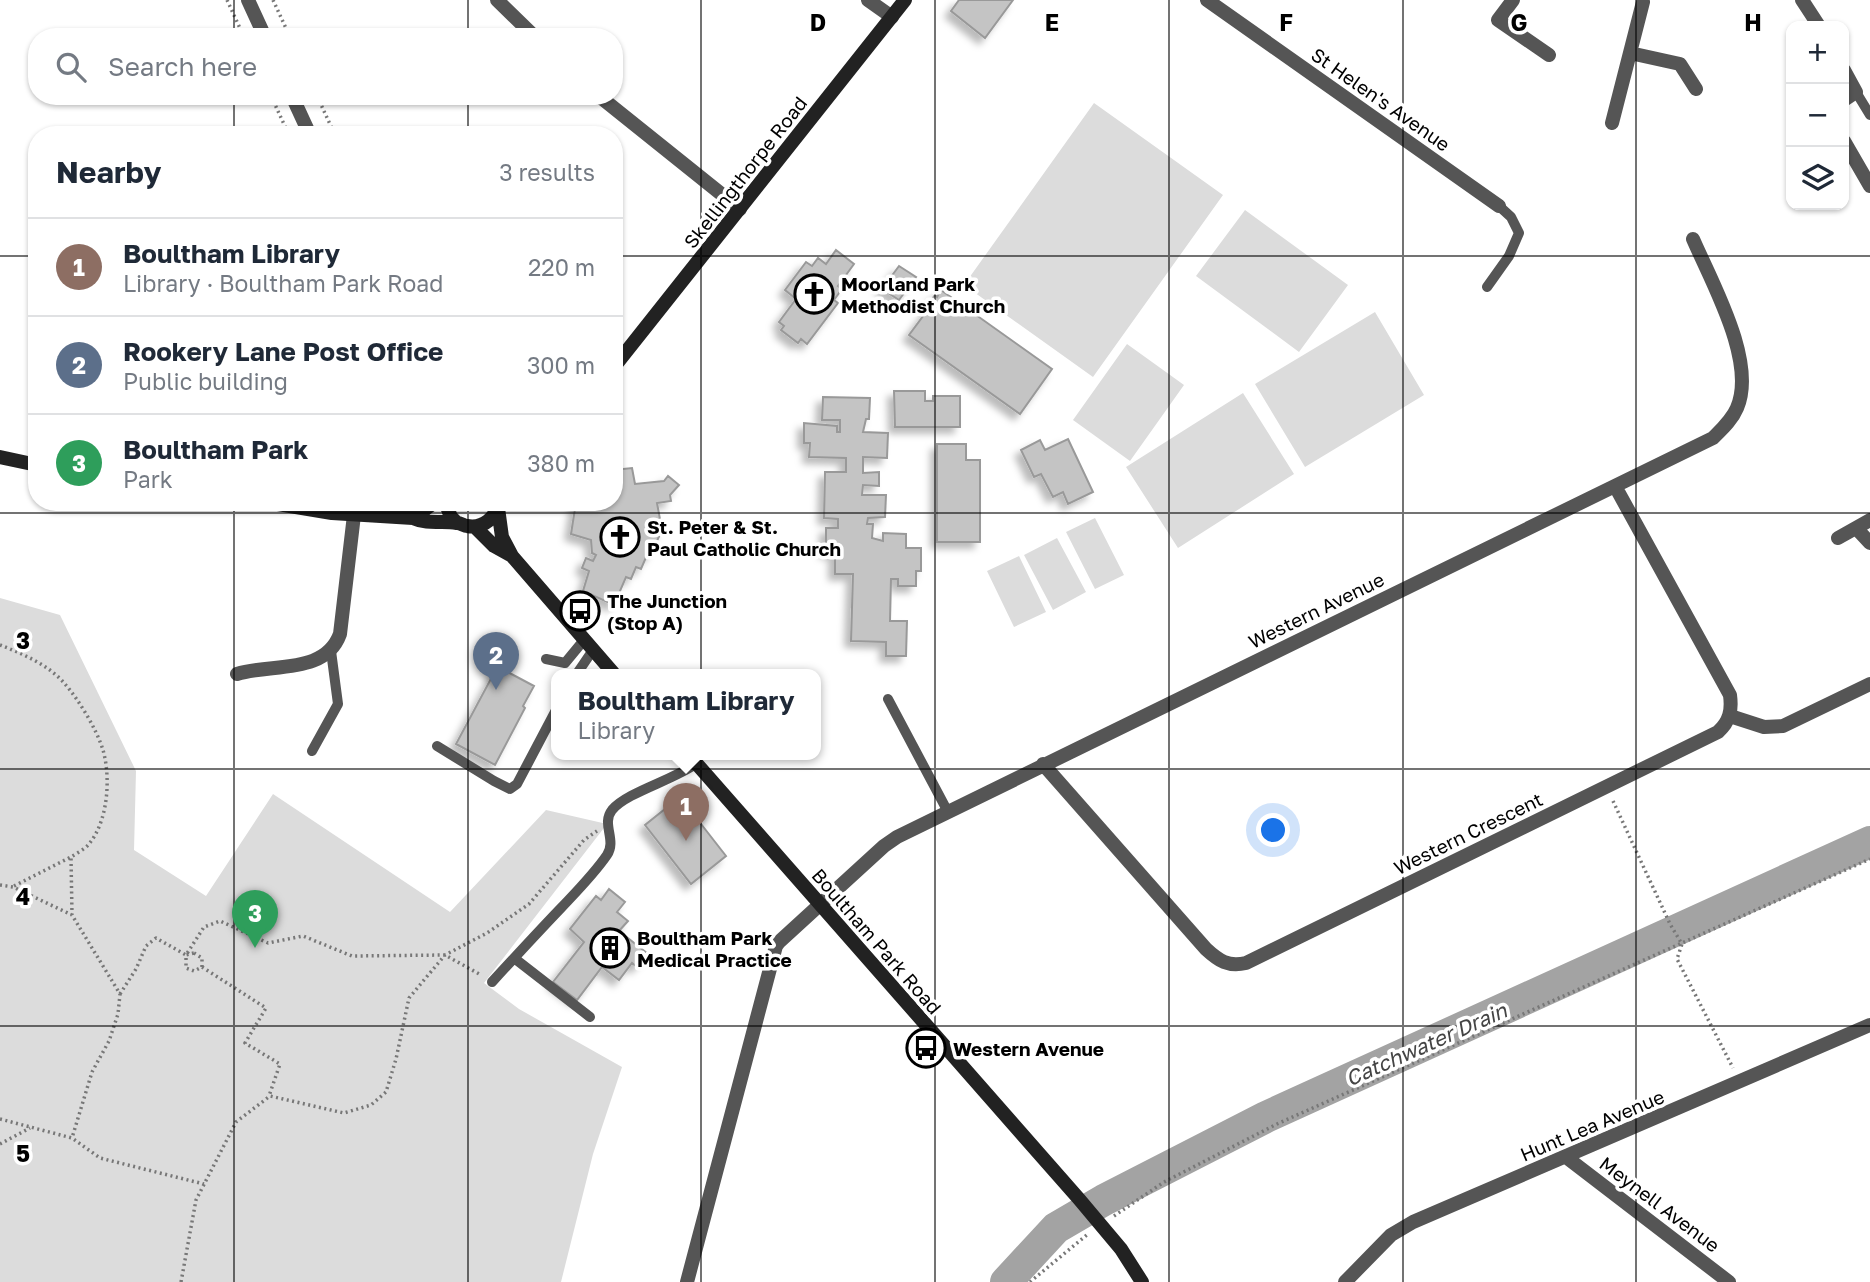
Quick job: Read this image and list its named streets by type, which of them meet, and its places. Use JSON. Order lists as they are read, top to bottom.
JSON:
{
  "streets": {
    "street": [
      "St Helen's Avenue",
      "Skellingthorpe Road",
      "Western Avenue",
      "Western Crescent",
      "Boultham Park Road",
      "Hunt Lea Avenue",
      "Meynell Avenue"
    ]
  },
  "crossings": [
    ["Western Avenue", "Western Crescent"],
    ["Western Avenue", "Boultham Park Road"],
    ["Hunt Lea Avenue", "Meynell Avenue"]
  ],
  "water": ["Catchwater Drain"],
  "places": {
    "church": ["Moorland Park Methodist Church", "St. Peter & St. Paul Catholic Church"],
    "bus stop": ["The Junction (Stop A)", "Western Avenue"],
    "building": ["Boultham Park Medical Practice"]
  },
  "page": {
    "map_buttons": ["+", "−"],
    "search": "Search here",
    "heading": ["Nearby", "3 results"],
    "list": [
      {
        "mark": "1",
        "name": "Boultham Library",
        "note": "Library · Boultham Park Road",
        "value": "220 m"
      },
      {
        "mark": "2",
        "name": "Rookery Lane Post Office",
        "note": "Public building",
        "value": "300 m"
      },
      {
        "mark": "3",
        "name": "Boultham Park",
        "note": "Park",
        "value": "380 m"
      }
    ],
    "pins": ["2", "1", "3"],
    "popup": ["Boultham Library", "Library"]
  },
  "grid": {
    "columns": [
      "D",
      "E",
      "F",
      "G",
      "H"
    ],
    "rows": ["3", "4", "5"]
  }
}
